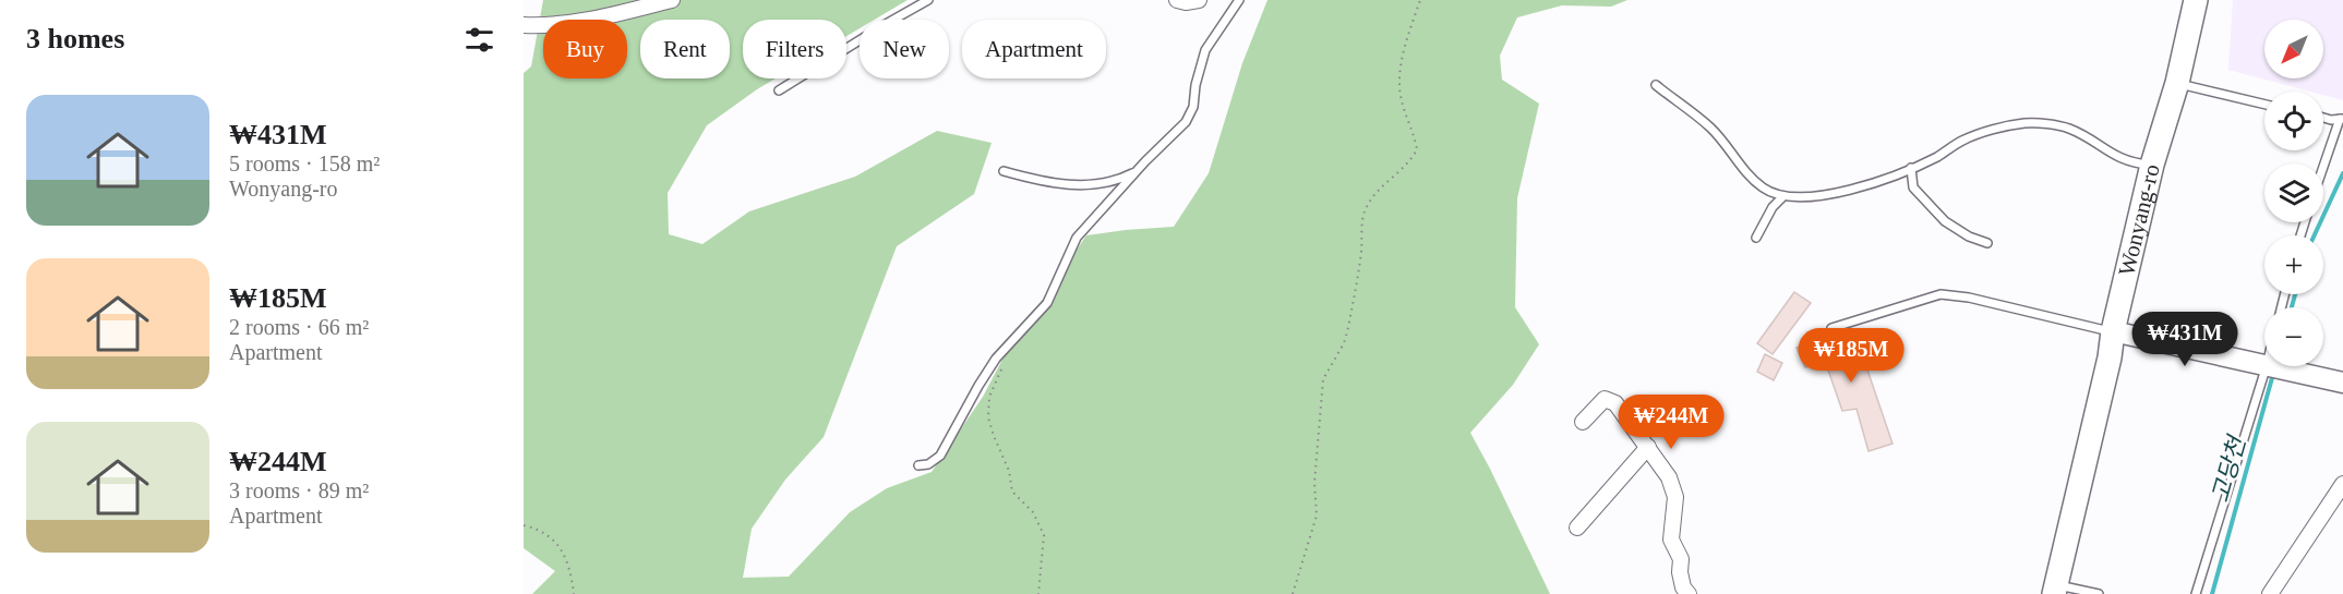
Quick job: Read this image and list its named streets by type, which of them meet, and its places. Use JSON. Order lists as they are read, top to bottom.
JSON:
{
  "streets": {
    "main road": ["Wonyang-ro"]
  },
  "water": ["고당천"],
  "north": "bottom left",
  "page": {
    "heading": "3 homes",
    "map_buttons": ["+", "−"],
    "chip": [
      "Buy",
      "Rent",
      "Filters",
      "New",
      "Apartment"
    ],
    "list": [
      {
        "name": "₩431M",
        "note": "5 rooms · 158 m² · Wonyang-ro"
      },
      {
        "name": "₩185M",
        "note": "2 rooms · 66 m² · Apartment"
      },
      {
        "name": "₩244M",
        "note": "3 rooms · 89 m² · Apartment"
      }
    ],
    "price": ["₩431M", "₩185M", "₩244M"]
  }
}
